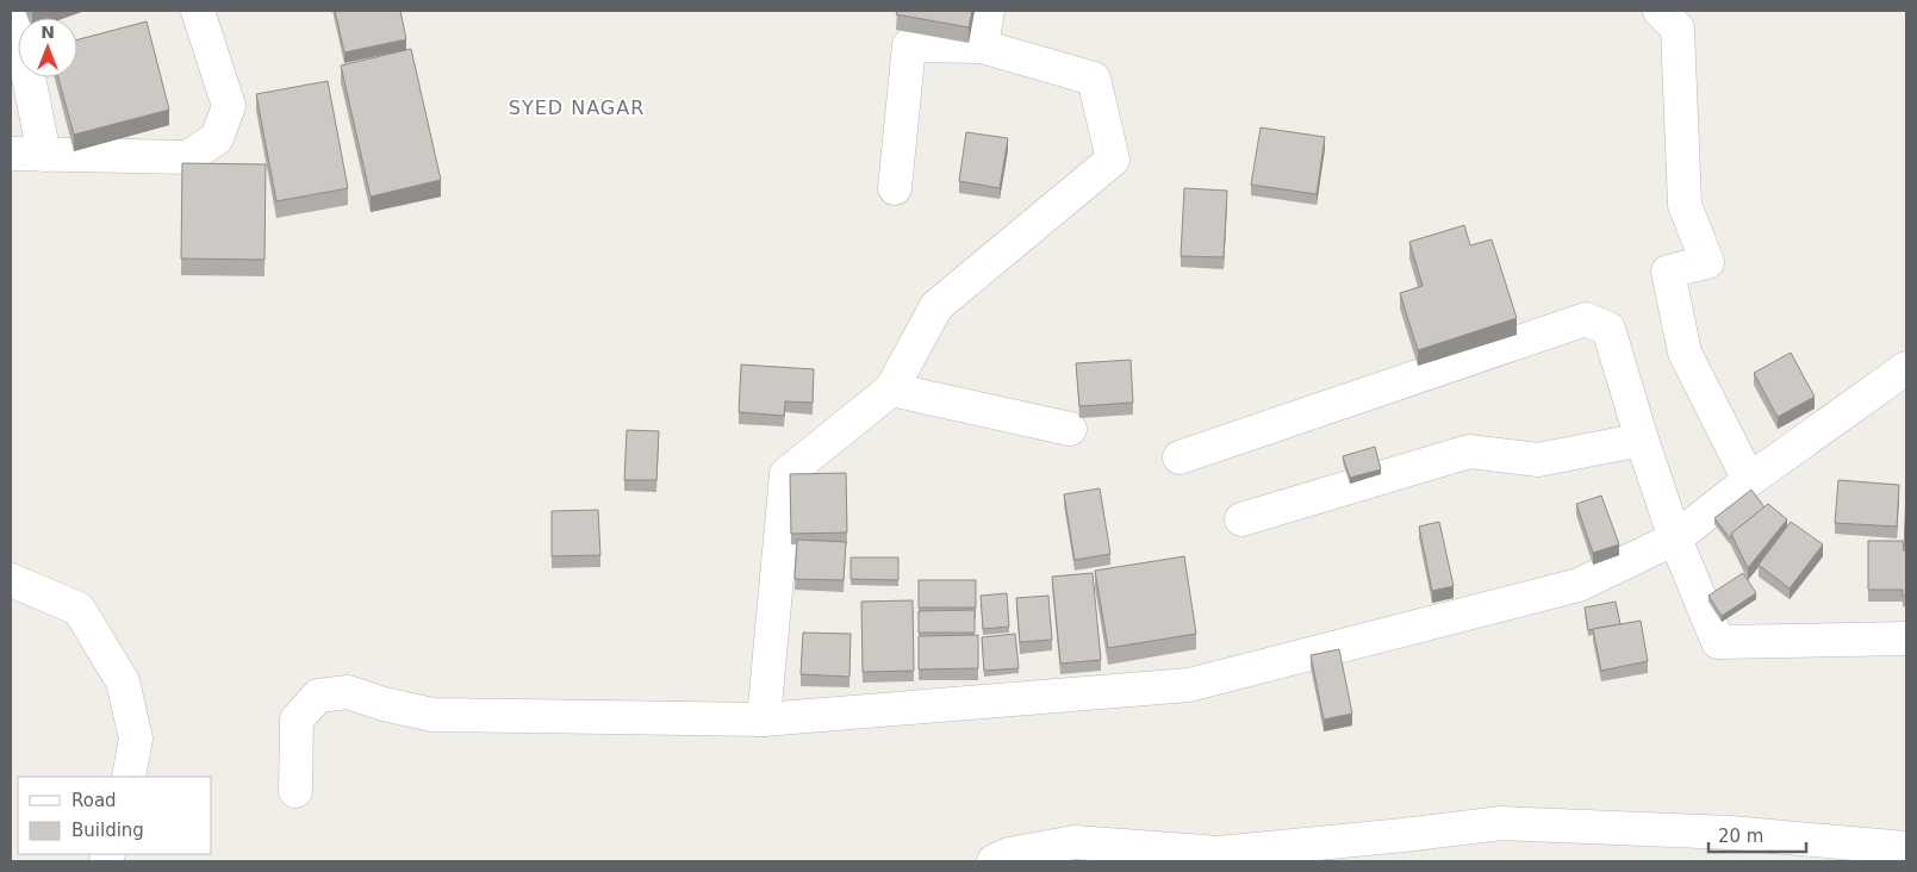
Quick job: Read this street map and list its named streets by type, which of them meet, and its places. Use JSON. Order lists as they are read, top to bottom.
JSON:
{
  "districts": ["SYED NAGAR"],
  "legend": ["Road", "Building"],
  "scale_bar": "20 m",
  "north": "top"
}
